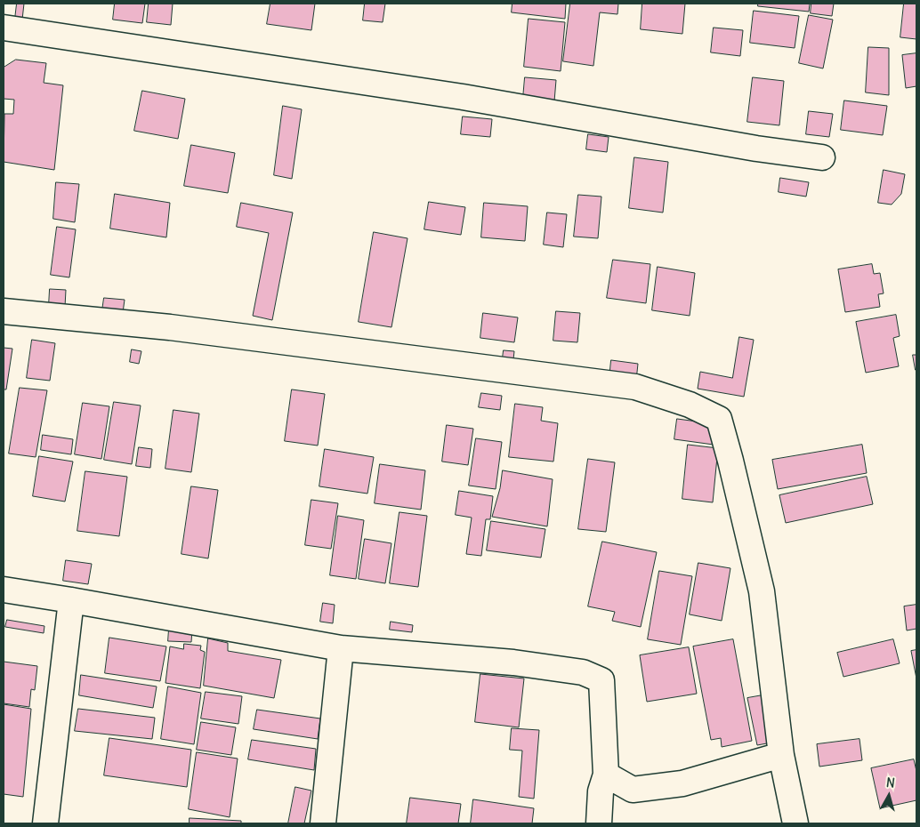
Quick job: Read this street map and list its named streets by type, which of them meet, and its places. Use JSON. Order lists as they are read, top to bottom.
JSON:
{
  "north": "top"
}
